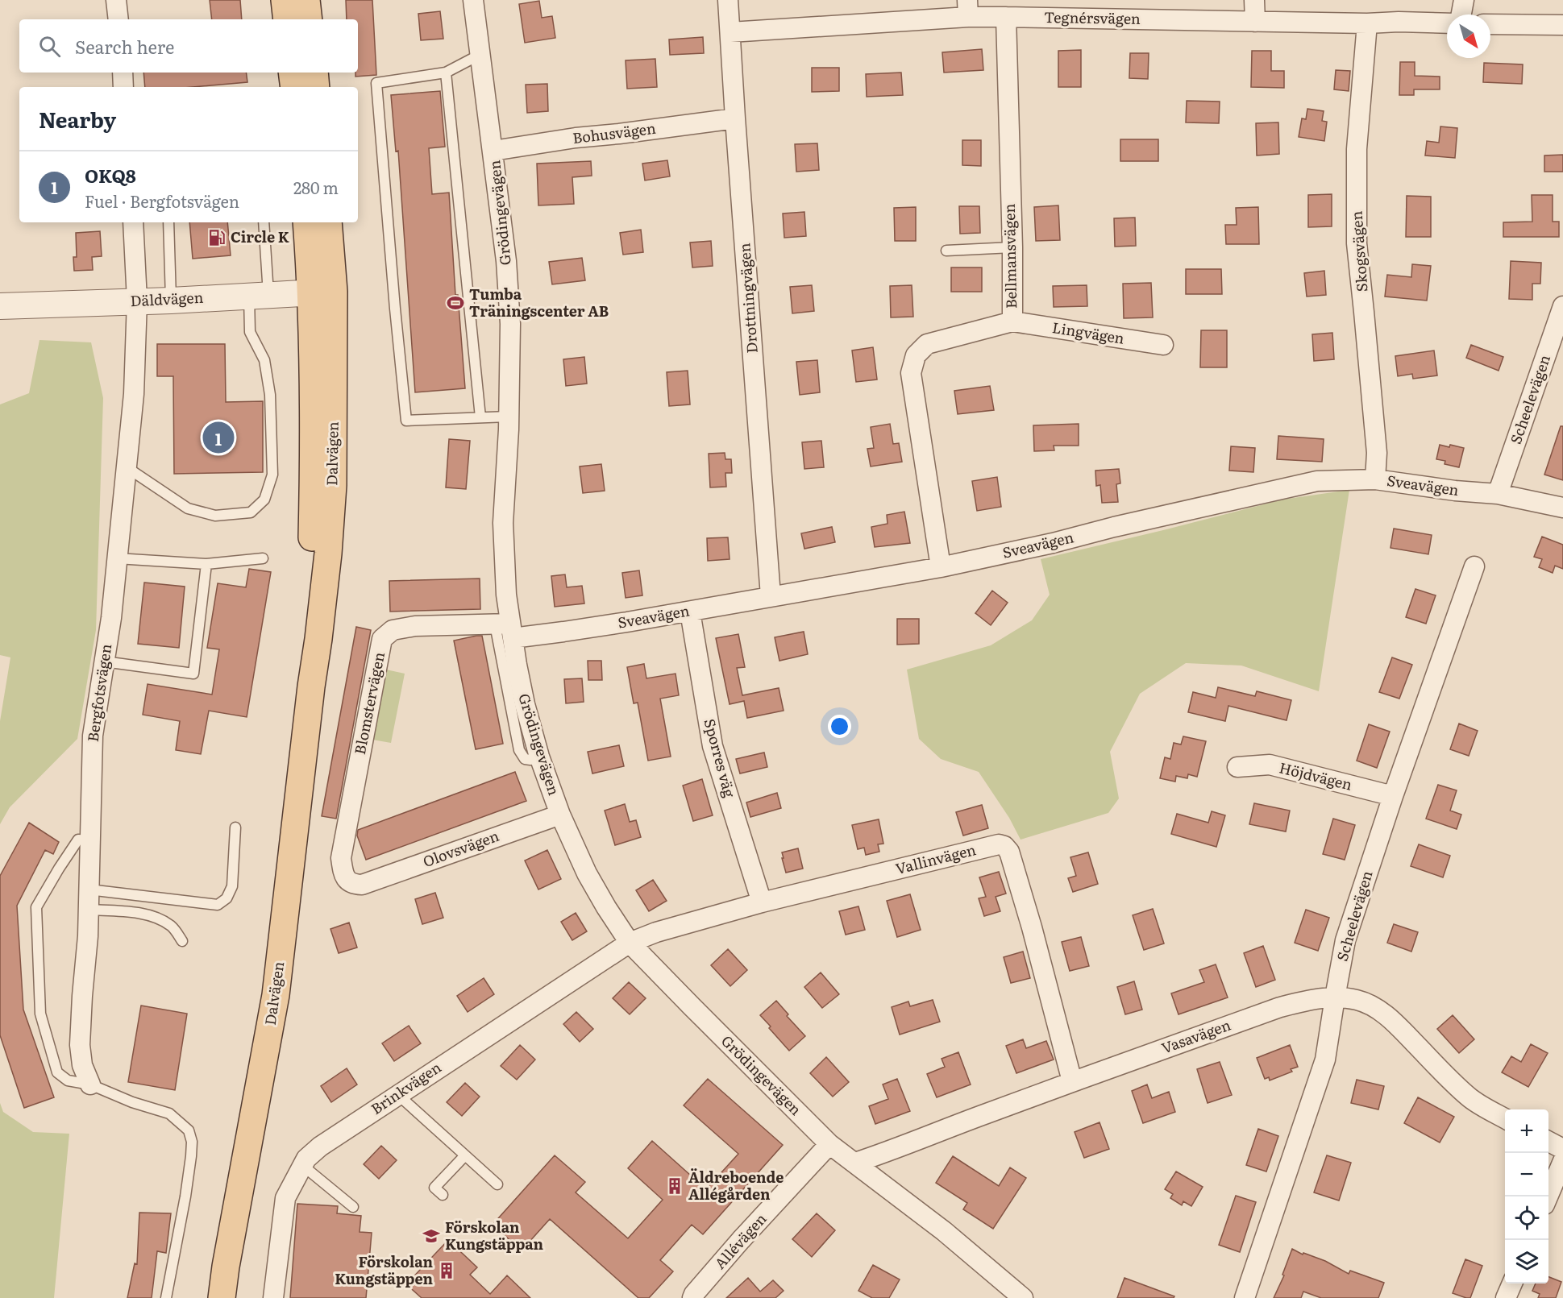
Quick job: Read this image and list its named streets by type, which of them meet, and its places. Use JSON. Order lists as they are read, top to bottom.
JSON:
{
  "streets": {
    "main road": ["Dalvägen"],
    "street": [
      "Tegnérsvägen",
      "Bohusvägen",
      "Grödingevägen",
      "Skogsvägen",
      "Bellmansvägen",
      "Drottningvägen",
      "Däldvägen",
      "Lingvägen",
      "Scheelevägen",
      "Sveavägen",
      "Bergfotsvägen",
      "Blomstervägen",
      "Sporres väg",
      "Höjdvägen",
      "Olovsvägen",
      "Vallinvägen",
      "Vasavägen",
      "Brinkvägen",
      "Allévägen"
    ]
  },
  "crossings": [
    ["Tegnérsvägen", "Skogsvägen"],
    ["Tegnérsvägen", "Bellmansvägen"],
    ["Tegnérsvägen", "Drottningvägen"],
    ["Bohusvägen", "Grödingevägen"],
    ["Bohusvägen", "Drottningvägen"],
    ["Grödingevägen", "Sveavägen"],
    ["Grödingevägen", "Blomstervägen"],
    ["Grödingevägen", "Olovsvägen"],
    ["Grödingevägen", "Vallinvägen"],
    ["Grödingevägen", "Vasavägen"],
    ["Grödingevägen", "Brinkvägen"],
    ["Grödingevägen", "Allévägen"],
    ["Skogsvägen", "Sveavägen"],
    ["Bellmansvägen", "Lingvägen"],
    ["Bellmansvägen", "Sveavägen"],
    ["Drottningvägen", "Sveavägen"],
    ["Däldvägen", "Dalvägen"],
    ["Däldvägen", "Bergfotsvägen"],
    ["Scheelevägen", "Sveavägen"],
    ["Scheelevägen", "Höjdvägen"],
    ["Scheelevägen", "Vasavägen"],
    ["Sveavägen", "Blomstervägen"],
    ["Sveavägen", "Sporres väg"],
    ["Blomstervägen", "Olovsvägen"],
    ["Sporres väg", "Vallinvägen"],
    ["Vallinvägen", "Vasavägen"],
    ["Vallinvägen", "Brinkvägen"]
  ],
  "places": {
    "fuel station": ["Circle K"],
    "sports": ["Tumba Träningscenter AB"],
    "building": ["Äldreboende Allégården", "Förskolan Kungstäppen"],
    "school or university": ["Förskolan Kungstäppan"]
  },
  "north": "bottom right",
  "page": {
    "search": "Search here",
    "heading": "Nearby",
    "list": [
      {
        "mark": "1",
        "name": "OKQ8",
        "note": "Fuel · Bergfotsvägen",
        "value": "280 m"
      }
    ],
    "pins": "1",
    "map_buttons": ["+", "−"]
  }
}
